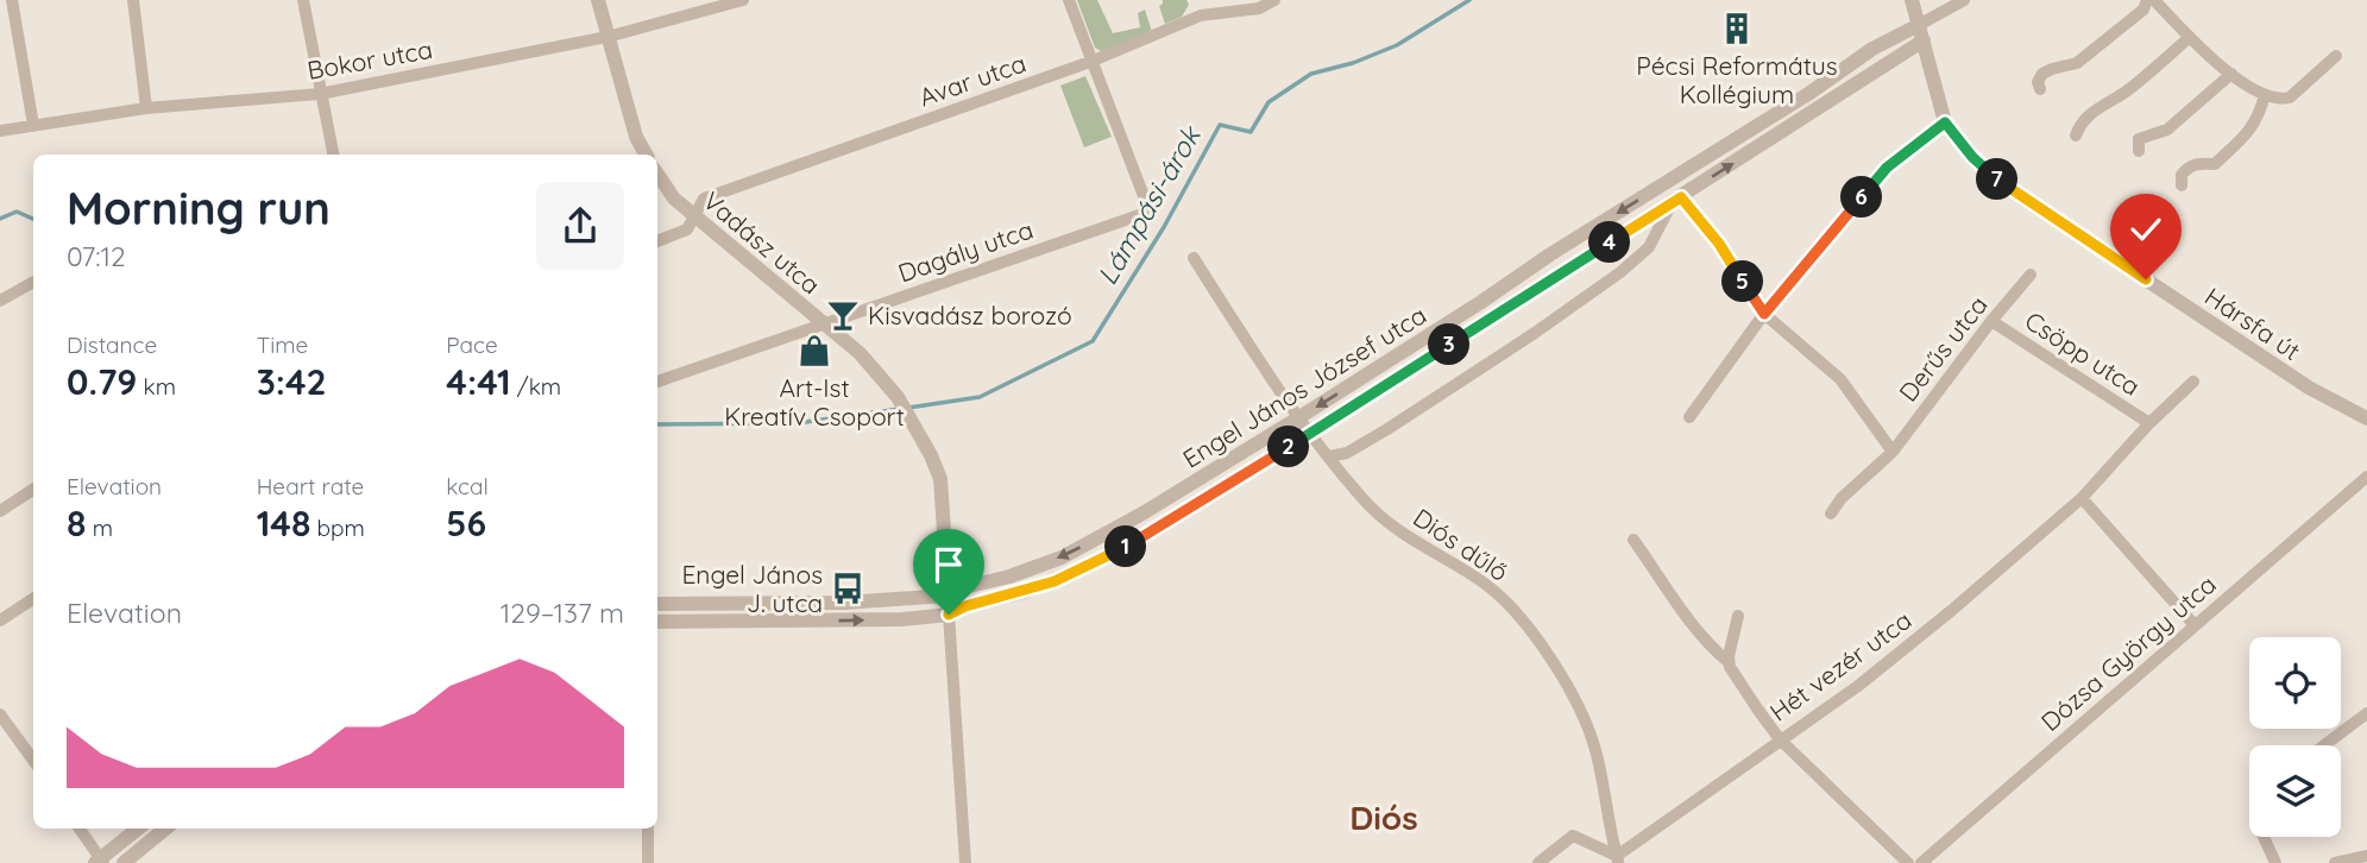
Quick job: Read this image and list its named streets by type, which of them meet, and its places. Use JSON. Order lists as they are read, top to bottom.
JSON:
{
  "streets": {
    "street": [
      "Bokor utca",
      "Avar utca",
      "Vadász utca",
      "Dagály utca",
      "Hársfa út",
      "Derűs utca",
      "Csöpp utca",
      "Engel János József utca",
      "Diós dűlő",
      "Dózsa György utca",
      "Hét vezér utca"
    ]
  },
  "crossings": [
    ["Avar utca", "Vadász utca"],
    ["Avar utca", "Dagály utca"],
    ["Vadász utca", "Dagály utca"],
    ["Vadász utca", "Engel János József utca"],
    ["Hársfa út", "Engel János József utca"],
    ["Derűs utca", "Csöpp utca"],
    ["Csöpp utca", "Hét vezér utca"],
    ["Engel János József utca", "Diós dűlő"],
    ["Diós dűlő", "Hét vezér utca"]
  ],
  "districts": ["Diós"],
  "water": ["Lámpási-árok"],
  "places": {
    "building": ["Pécsi Református Kollégium"],
    "bar": ["Kisvadász borozó"],
    "shop": ["Art-Ist Kreatív Csoport"],
    "bus stop": ["Engel János J. utca"]
  },
  "page": {
    "heading": ["Morning run", "07:12"],
    "pins": [
      "7",
      "6",
      "4",
      "5",
      "3",
      "2",
      "1"
    ],
    "stats": [
      ["Distance", "0.79 km"],
      ["Time", "3:42"],
      ["Pace", "4:41 /km"],
      ["Elevation", "8 m"],
      ["Heart rate", "148 bpm"],
      ["kcal", "56"]
    ],
    "chart": ["Elevation", "129–137 m"]
  }
}
